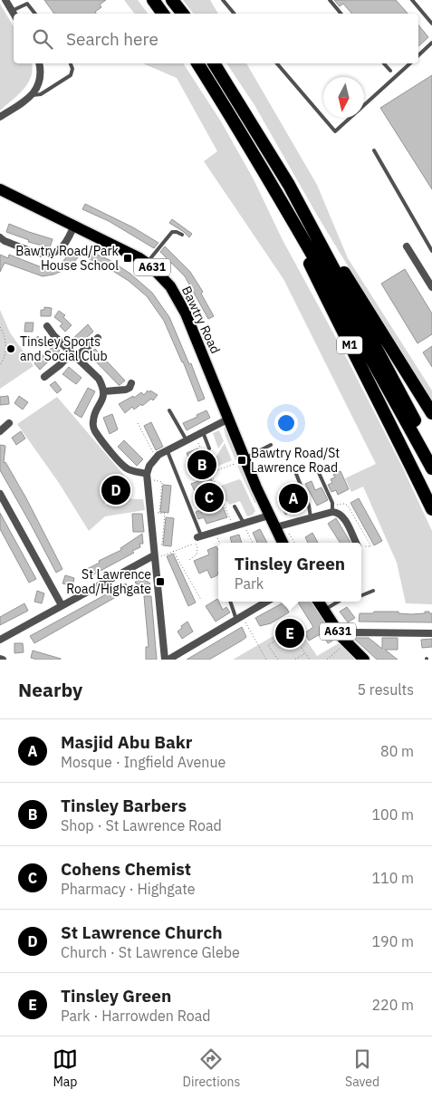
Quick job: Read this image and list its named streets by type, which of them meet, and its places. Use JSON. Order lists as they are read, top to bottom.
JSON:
{
  "streets": {
    "highway": ["M1"],
    "main road": ["A631", "Bawtry Road"]
  },
  "places": {
    "transit": ["Bawtry Road/Park House School", "Bawtry Road/St Lawrence Road", "St Lawrence Road/Highgate"],
    "other": ["Tinsley Sports and Social Club"]
  },
  "north": "bottom",
  "page": {
    "search": "Search here",
    "pins": [
      "B",
      "D",
      "C",
      "A",
      "E"
    ],
    "popup": ["Tinsley Green", "Park"],
    "heading": ["Nearby", "5 results"],
    "list": [
      {
        "mark": "A",
        "name": "Masjid Abu Bakr",
        "note": "Mosque · Ingfield Avenue",
        "value": "80 m"
      },
      {
        "mark": "B",
        "name": "Tinsley Barbers",
        "note": "Shop · St Lawrence Road",
        "value": "100 m"
      },
      {
        "mark": "C",
        "name": "Cohens Chemist",
        "note": "Pharmacy · Highgate",
        "value": "110 m"
      },
      {
        "mark": "D",
        "name": "St Lawrence Church",
        "note": "Church · St Lawrence Glebe",
        "value": "190 m"
      },
      {
        "mark": "E",
        "name": "Tinsley Green",
        "note": "Park · Harrowden Road",
        "value": "220 m"
      }
    ],
    "nav": ["Map", "Directions", "Saved"]
  }
}
